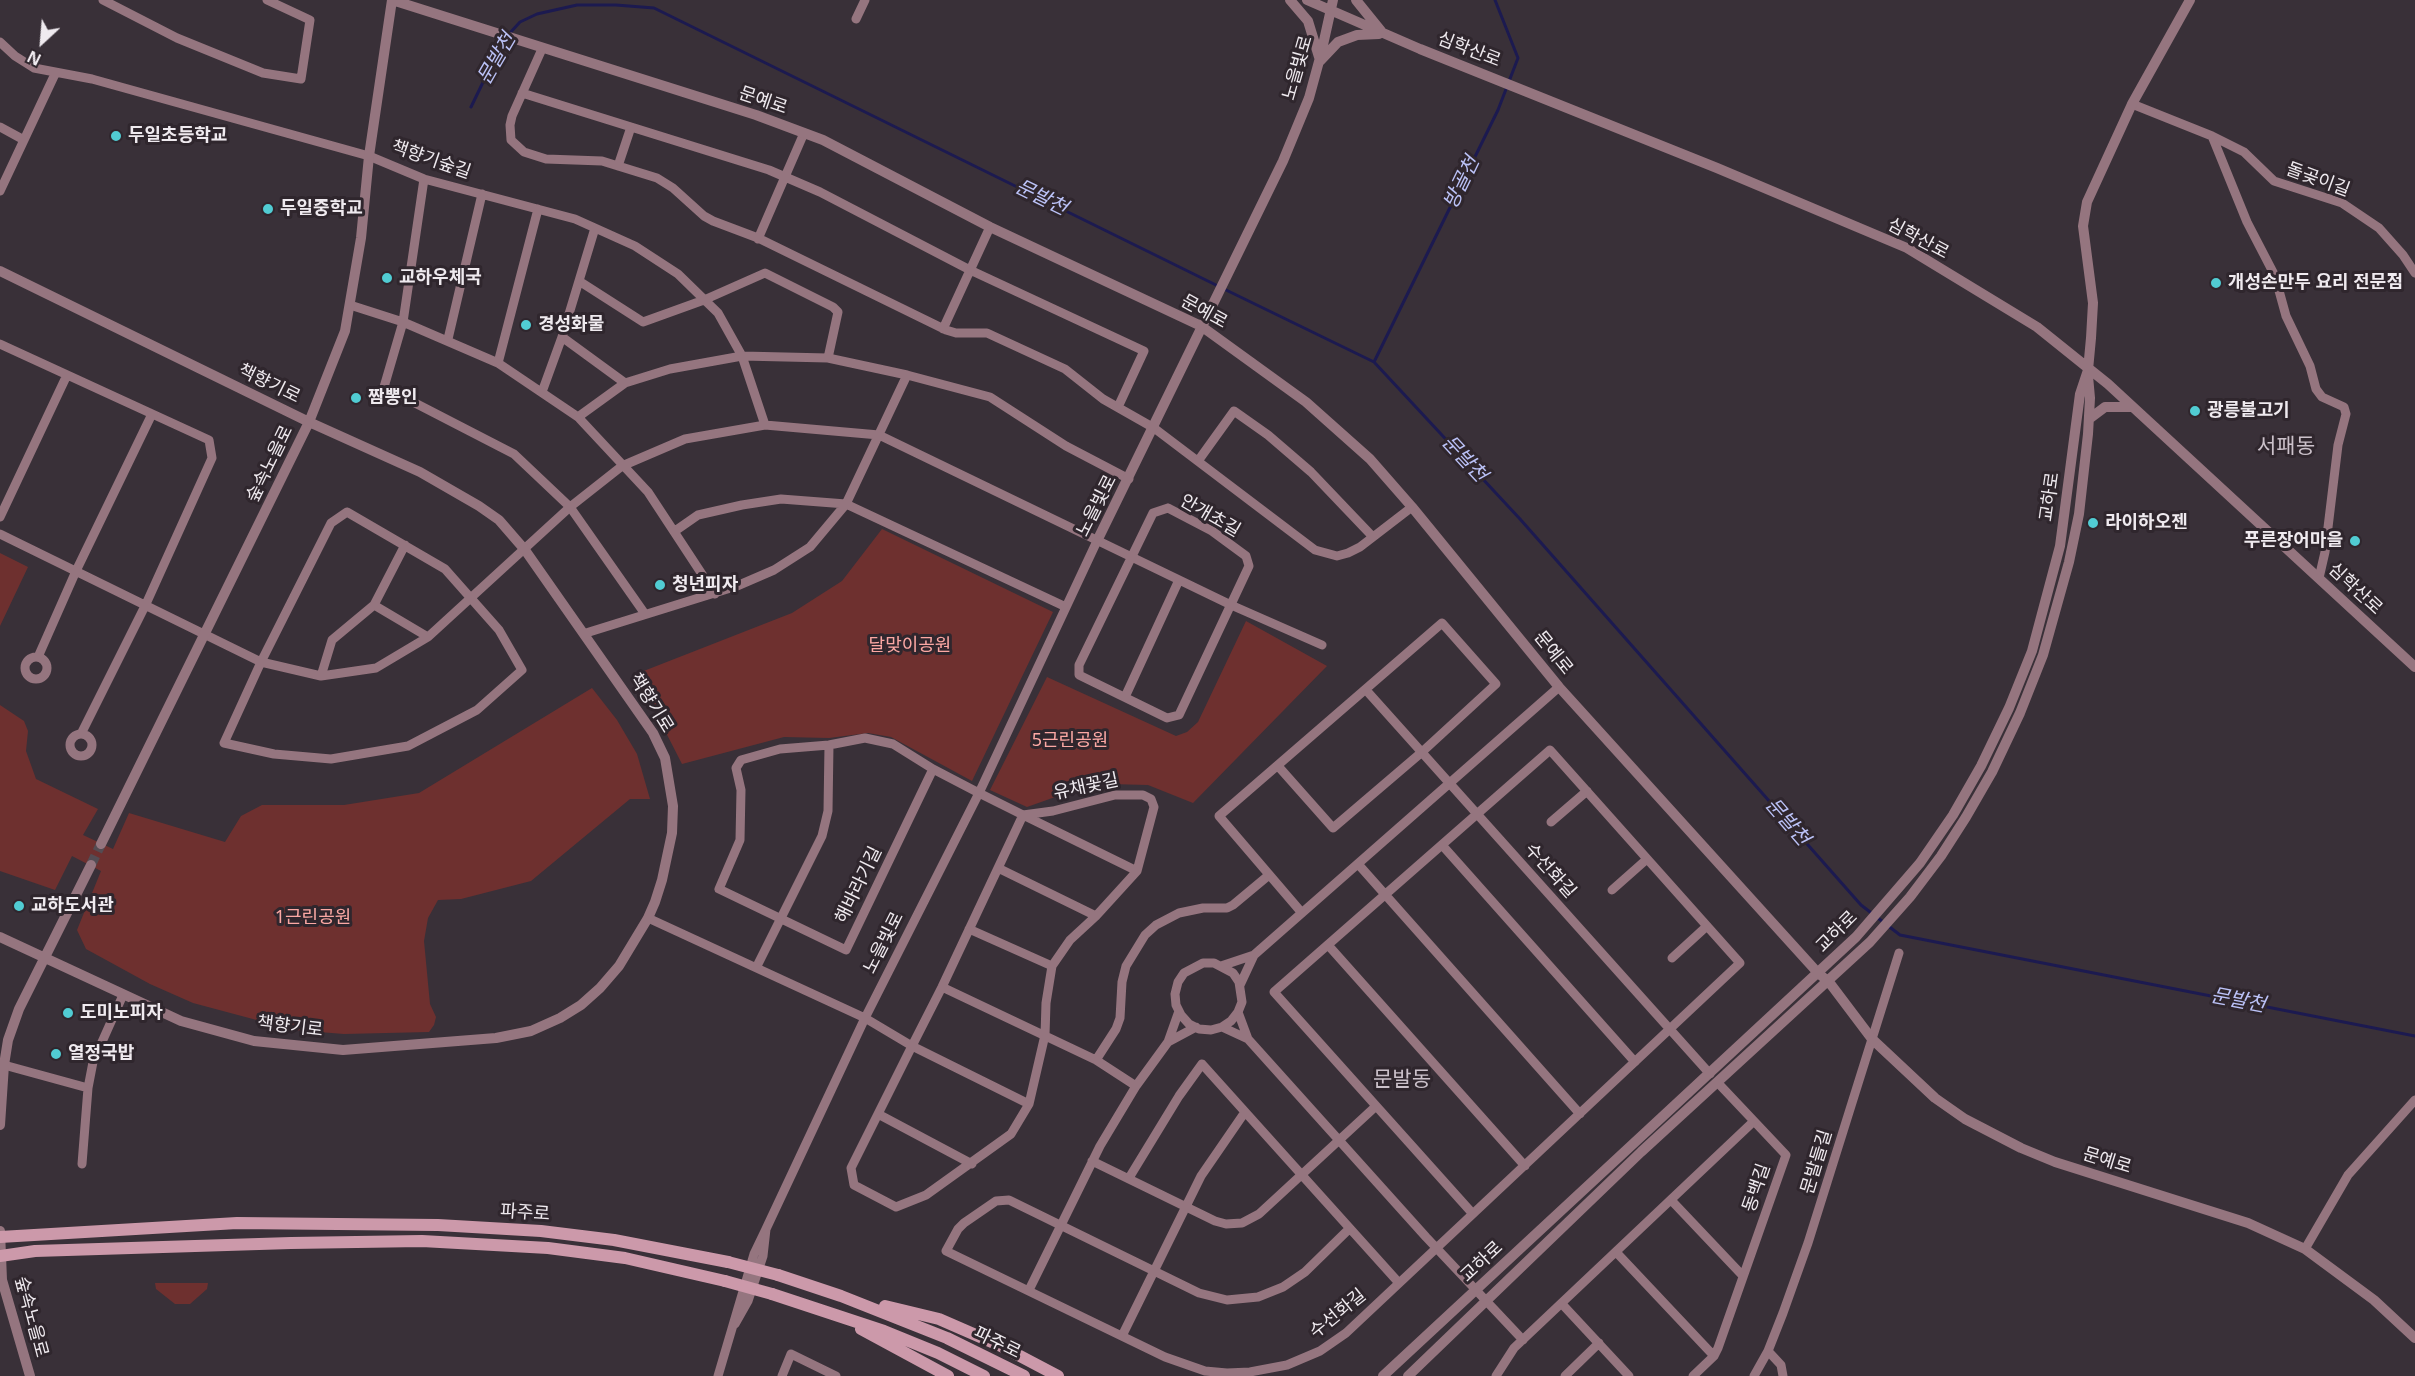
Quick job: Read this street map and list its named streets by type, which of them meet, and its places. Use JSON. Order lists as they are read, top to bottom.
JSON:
{
  "streets": {
    "main road": ["파주로"],
    "street": [
      "심학산로",
      "노을빛로",
      "문예로",
      "책향기숲길",
      "돌곶이길",
      "책향기로",
      "숲속노을로",
      "교하로",
      "안개초길",
      "유채꽃길",
      "수선화길",
      "해바라기길",
      "문발들길",
      "동백길"
    ]
  },
  "crossings": [
    ["심학산로", "노을빛로"],
    ["심학산로", "교하로"],
    ["노을빛로", "문예로"],
    ["노을빛로", "유채꽃길"],
    ["노을빛로", "해바라기길"],
    ["문예로", "숲속노을로"],
    ["문예로", "교하로"],
    ["문예로", "문발들길"],
    ["책향기숲길", "숲속노을로"],
    ["돌곶이길", "교하로"],
    ["책향기로", "숲속노을로"],
    ["숲속노을로", "파주로"],
    ["교하로", "수선화길"],
    ["교하로", "동백길"],
    ["유채꽃길", "해바라기길"]
  ],
  "districts": ["서패동", "문발동"],
  "water": ["문발천", "방골천"],
  "parks": ["달맞이공원", "5근린공원", "1근린공원"],
  "places": [
    "두일초등학교",
    "두일중학교",
    "교하우체국",
    "개성손만두 요리 전문점",
    "경성화물",
    "짬뽕인",
    "광릉불고기",
    "라이하오젠",
    "푸른장어마을",
    "청년피자",
    "교하도서관",
    "도미노피자",
    "열정국밥"
  ],
  "north": "bottom left"
}
